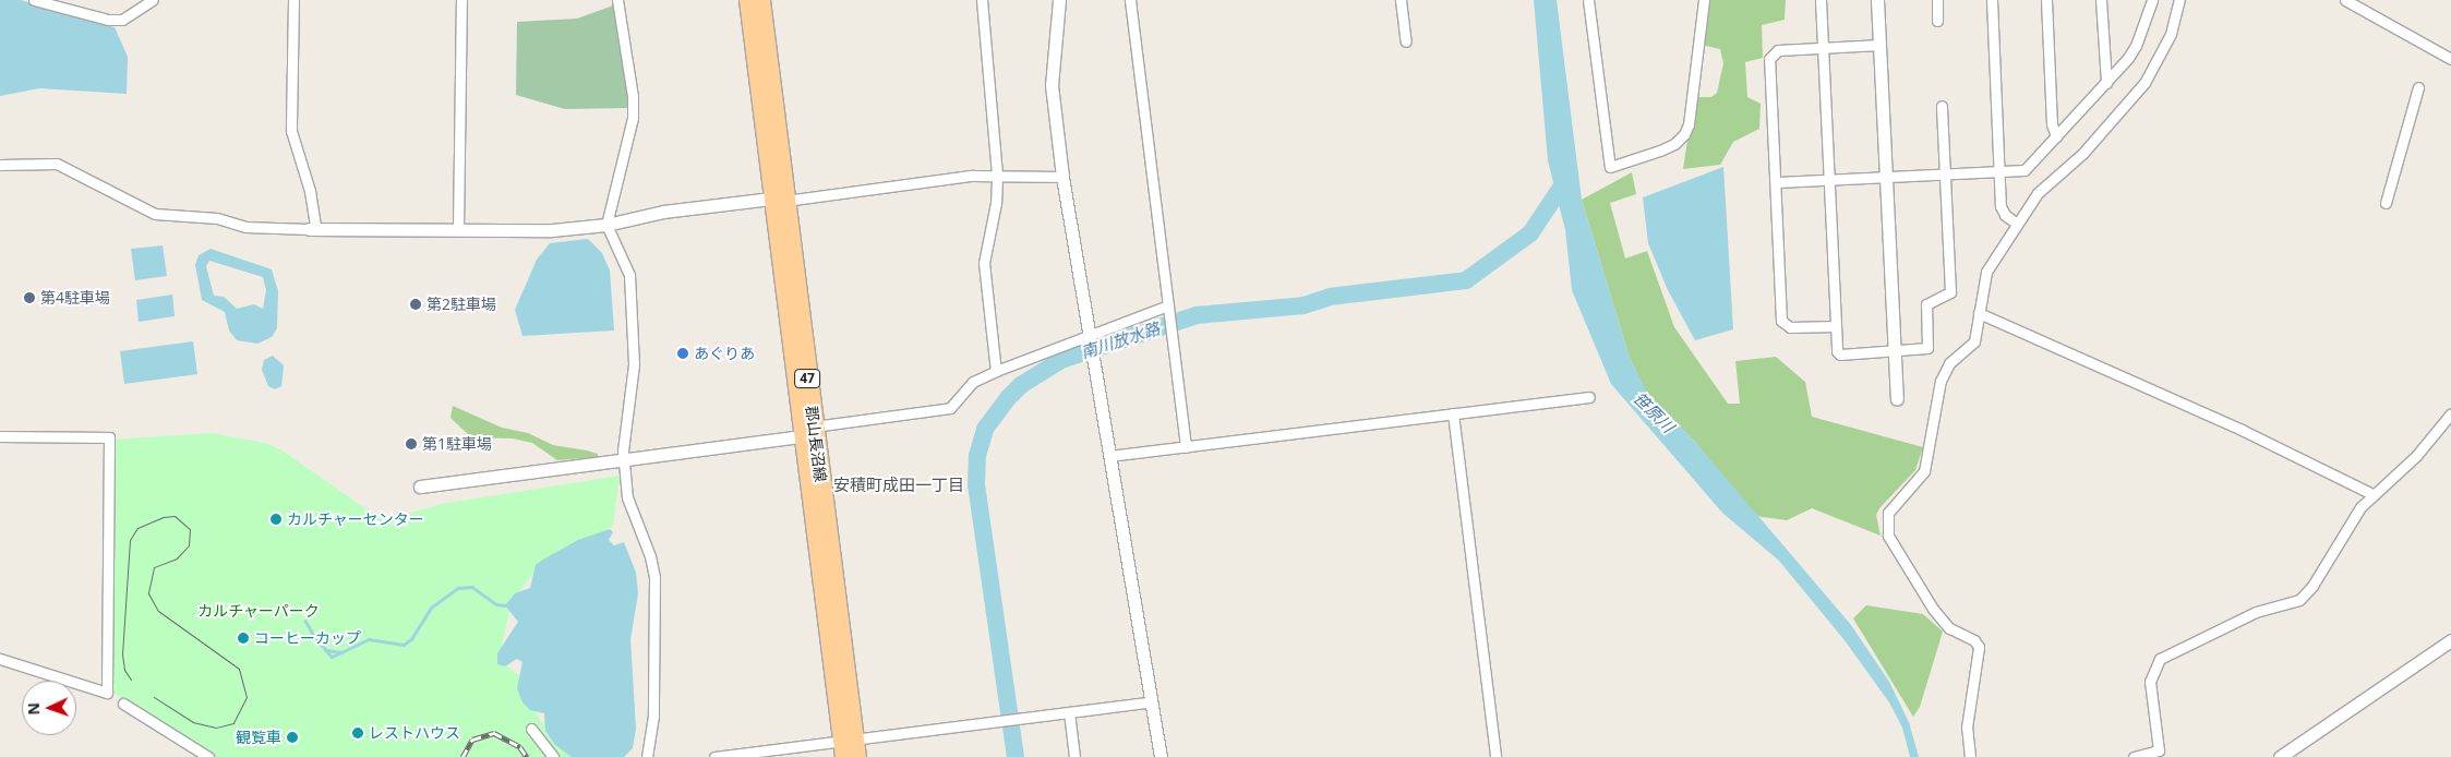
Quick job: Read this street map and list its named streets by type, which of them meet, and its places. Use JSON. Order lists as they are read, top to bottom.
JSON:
{
  "streets": {
    "main road": ["47", "郡山長沼線"]
  },
  "districts": ["安積町成田一丁目"],
  "water": ["南川放水路", "笹原川"],
  "parks": ["カルチャーパーク"],
  "places": [
    "第4駐車場",
    "第2駐車場",
    "あぐりあ",
    "第1駐車場",
    "カルチャーセンター",
    "コーヒーカップ",
    "レストハウス",
    "観覧車"
  ],
  "north": "left"
}
